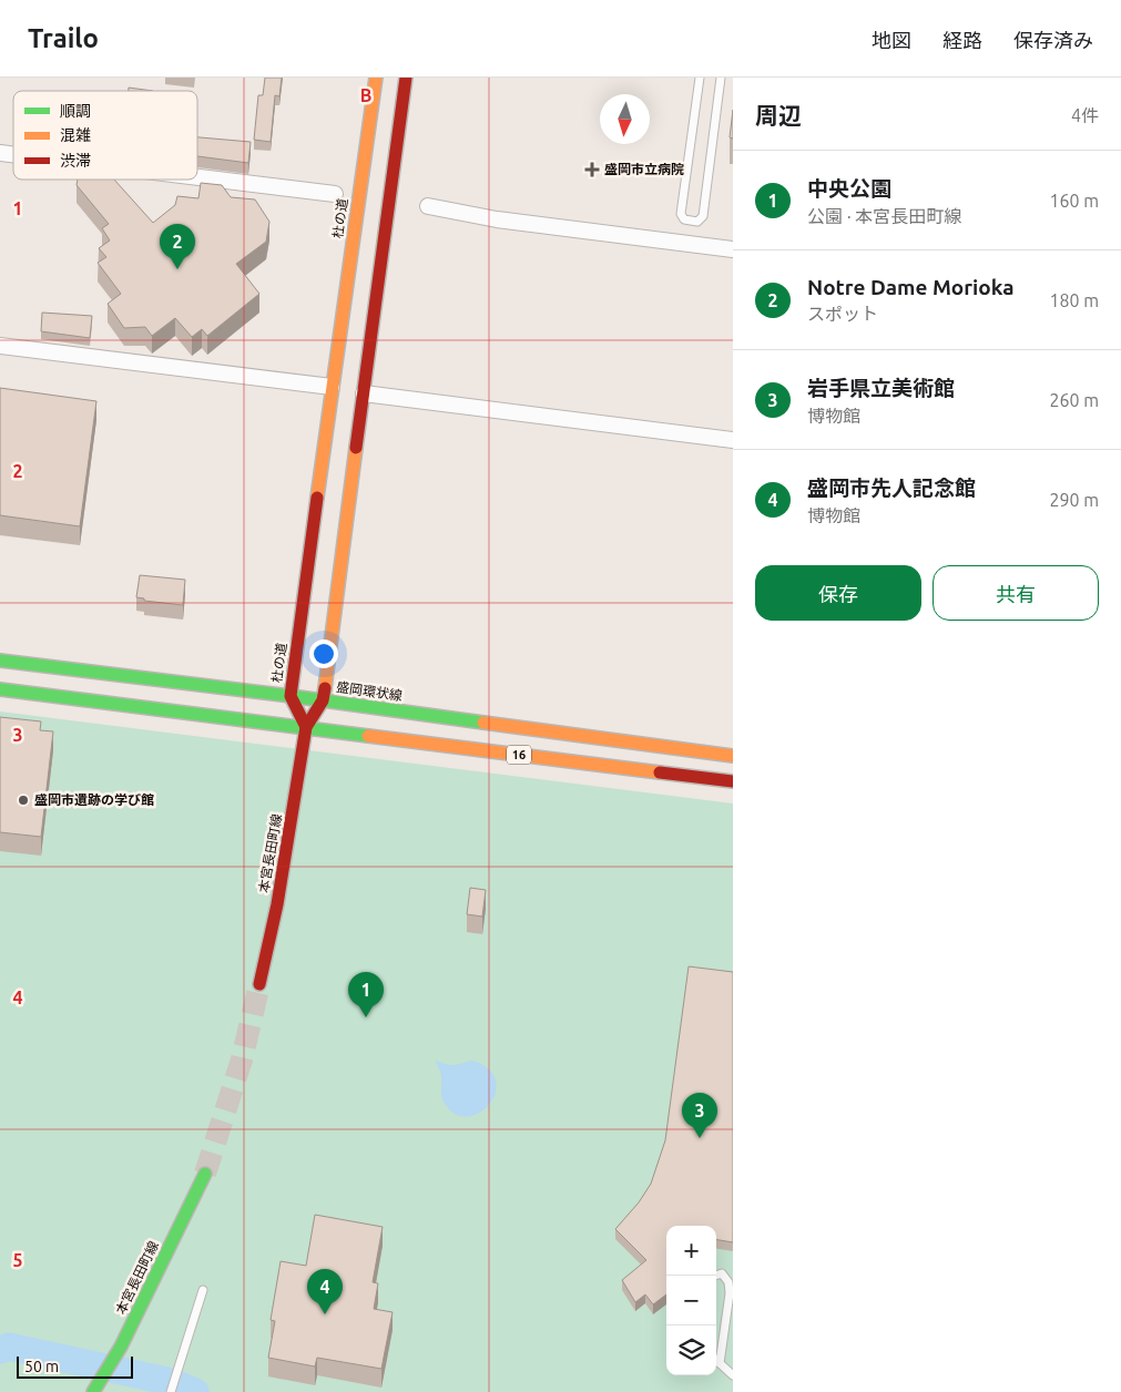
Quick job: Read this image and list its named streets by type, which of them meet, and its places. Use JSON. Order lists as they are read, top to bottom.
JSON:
{
  "streets": {
    "main road": [
      "杜の道",
      "盛岡環状線",
      "16",
      "本宮長田町線"
    ]
  },
  "crossings": [
    ["杜の道", "盛岡環状線"],
    ["杜の道", "16"],
    ["杜の道", "本宮長田町線"],
    ["16", "本宮長田町線"]
  ],
  "places": {
    "health": ["盛岡市立病院"],
    "other": ["盛岡市遺跡の学び館"]
  },
  "legend": ["順調", "混雑", "渋滞"],
  "scale_bar": "50 m",
  "north": "bottom",
  "page": {
    "header": "Trailo",
    "nav": ["地図", "経路", "保存済み"],
    "heading": ["周辺", "4件"],
    "list": [
      {
        "mark": "1",
        "name": "中央公園",
        "note": "公園 · 本宮長田町線",
        "value": "160 m"
      },
      {
        "mark": "2",
        "name": "Notre Dame Morioka",
        "note": "スポット",
        "value": "180 m"
      },
      {
        "mark": "3",
        "name": "岩手県立美術館",
        "note": "博物館",
        "value": "260 m"
      },
      {
        "mark": "4",
        "name": "盛岡市先人記念館",
        "note": "博物館",
        "value": "290 m"
      }
    ],
    "pins": [
      "2",
      "1",
      "3",
      "4"
    ],
    "buttons": ["保存", "共有"],
    "map_buttons": ["+", "−"],
    "scale": "50 m"
  },
  "grid": {
    "columns": ["B"],
    "rows": [
      "1",
      "2",
      "3",
      "4",
      "5"
    ]
  }
}
